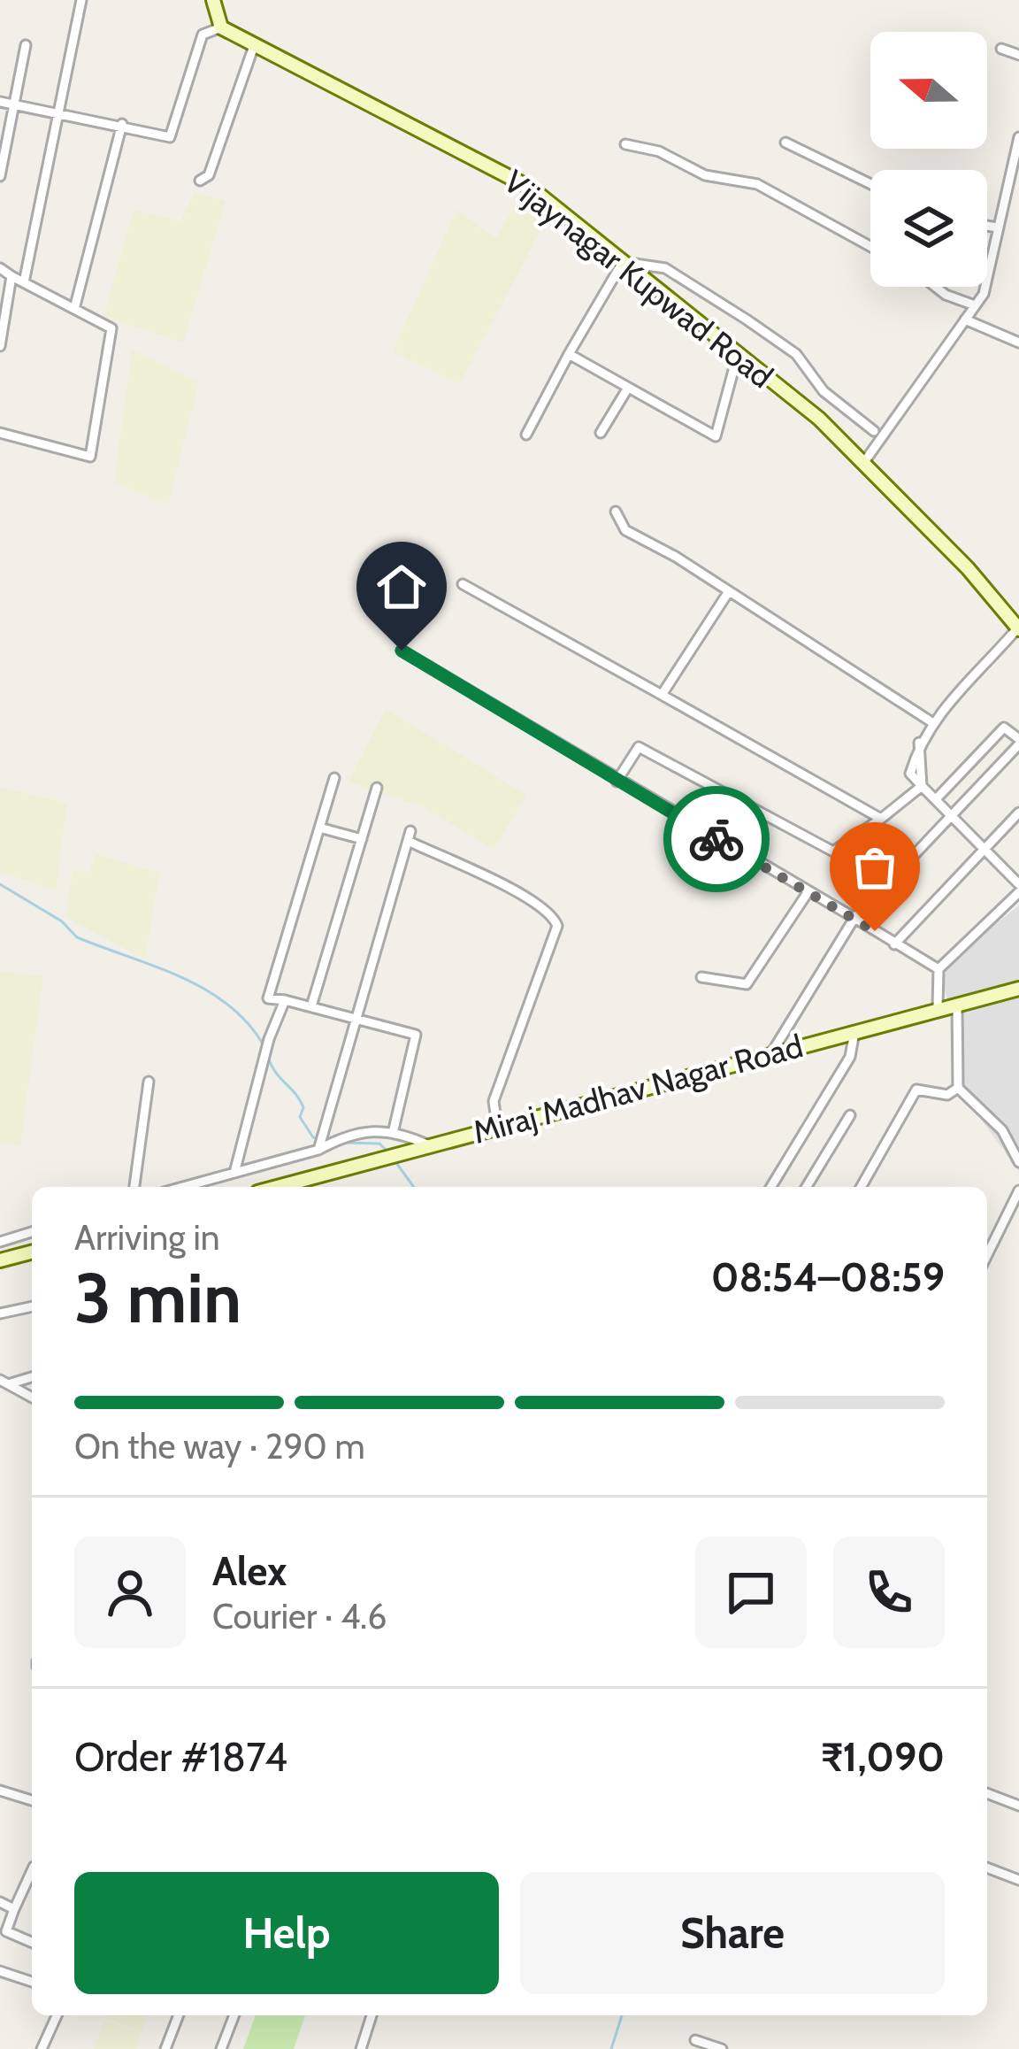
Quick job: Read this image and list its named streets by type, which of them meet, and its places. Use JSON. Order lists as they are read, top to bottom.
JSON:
{
  "streets": {
    "street": ["Vijaynagar Kupwad Road", "Miraj Madhav Nagar Road"]
  },
  "north": "left",
  "page": {
    "heading": ["3 min", "Arriving in", "08:54–08:59"],
    "panel": [
      "Alex",
      "Courier · 4.6",
      "Order #1874",
      "₹1,090"
    ],
    "bar": "On the way · 290 m",
    "buttons": ["Help", "Share"]
  }
}
